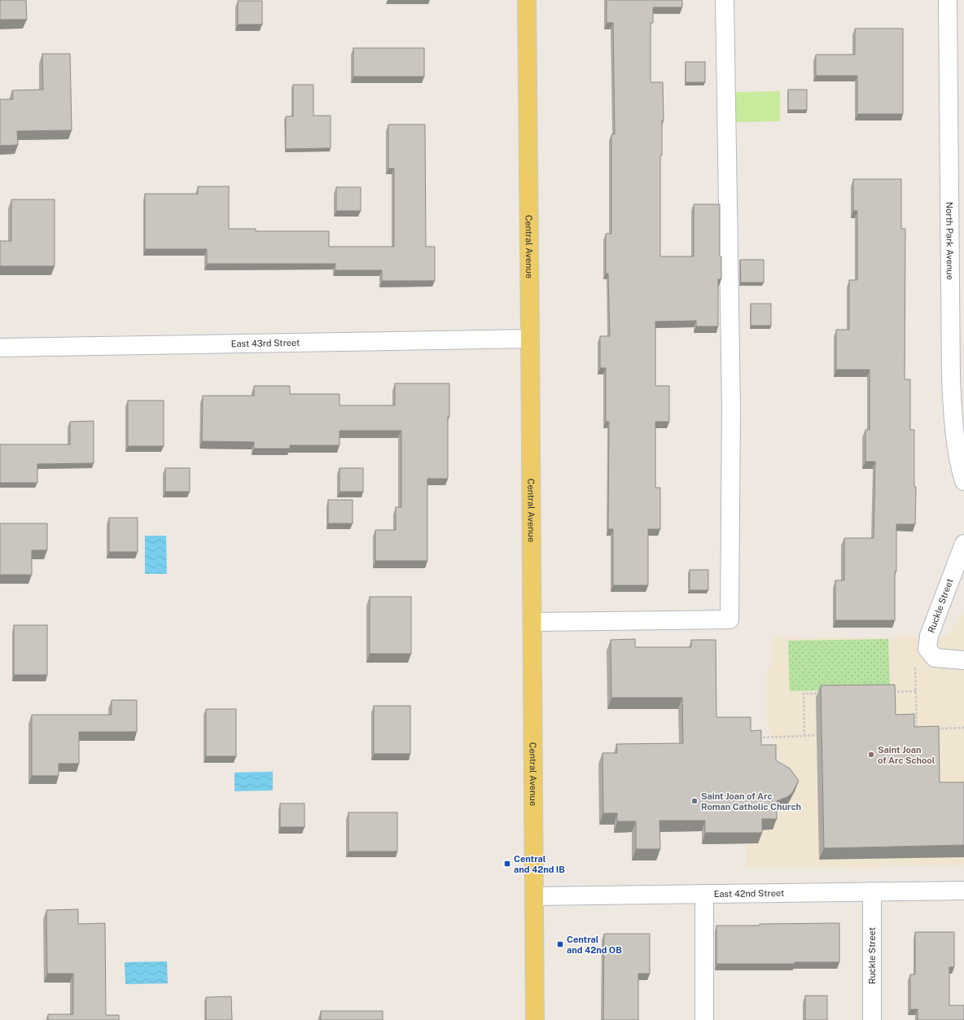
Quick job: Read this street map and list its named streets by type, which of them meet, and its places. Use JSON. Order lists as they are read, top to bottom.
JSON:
{
  "streets": {
    "main road": ["Central Avenue"],
    "street": [
      "North Park Avenue",
      "East 43rd Street",
      "Ruckle Street",
      "East 42nd Street"
    ]
  },
  "crossings": [
    ["Central Avenue", "East 43rd Street"],
    ["Central Avenue", "East 42nd Street"],
    ["Ruckle Street", "East 42nd Street"]
  ],
  "places": {
    "other": ["Saint Joan of Arc School", "Saint Joan of Arc Roman Catholic Church"],
    "transit": ["Central and 42nd IB", "Central and 42nd OB"]
  }
}
